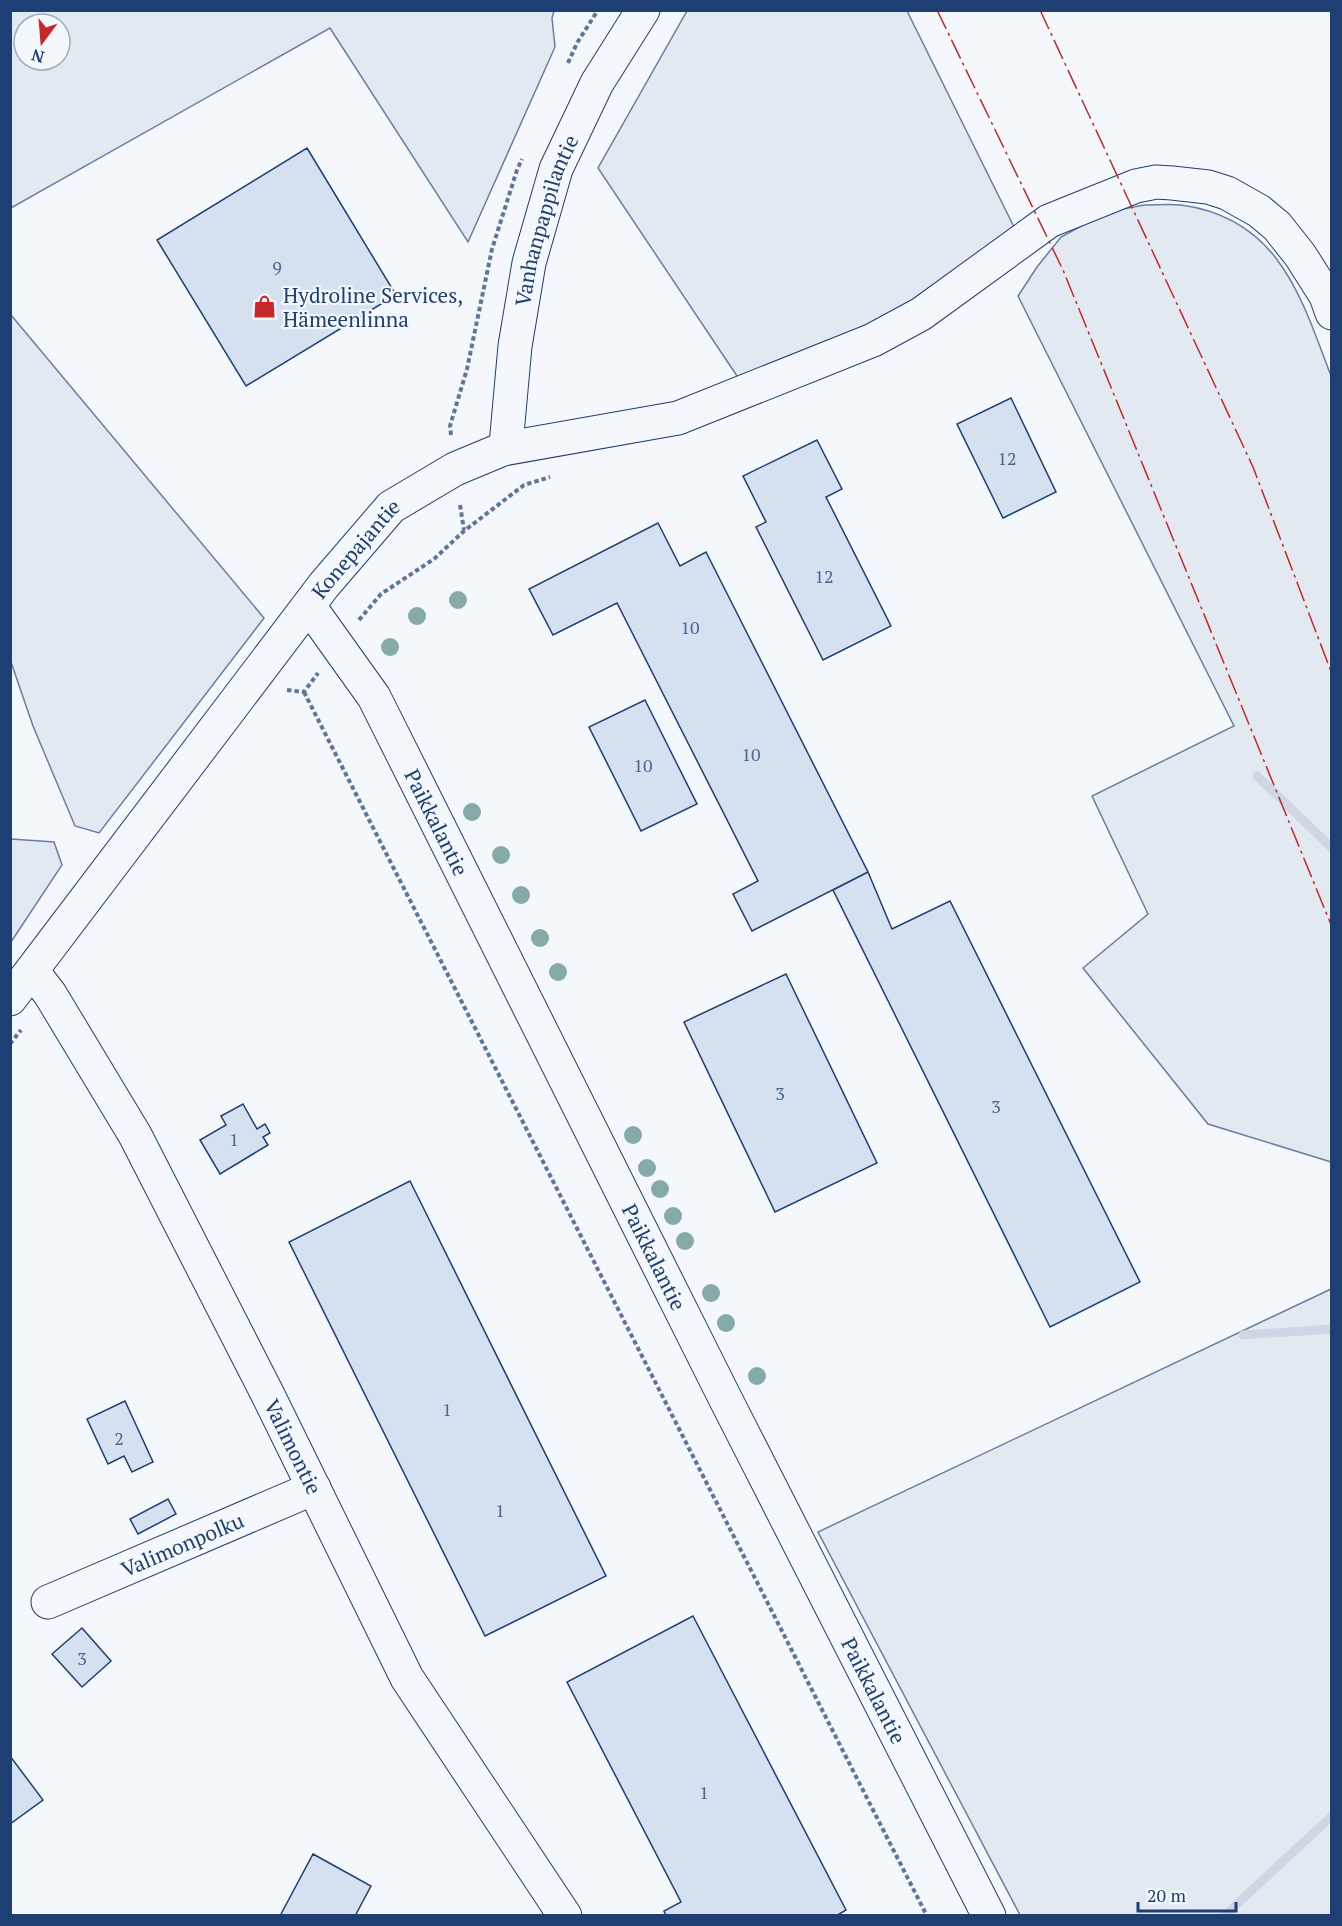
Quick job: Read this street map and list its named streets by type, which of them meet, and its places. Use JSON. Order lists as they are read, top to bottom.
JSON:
{
  "streets": {
    "street": [
      "Vanhanpappilantie",
      "Konepajantie",
      "Paikkalantie",
      "Valimontie",
      "Valimonpolku"
    ]
  },
  "crossings": [
    ["Vanhanpappilantie", "Konepajantie"],
    ["Konepajantie", "Paikkalantie"],
    ["Konepajantie", "Valimontie"],
    ["Valimontie", "Valimonpolku"]
  ],
  "places": {
    "shop": ["Hydroline Services, Hämeenlinna"]
  },
  "house_numbers": [
    "9",
    "12",
    "12",
    "10",
    "10",
    "10",
    "3",
    "3",
    "1",
    "1",
    "2",
    "1",
    "3",
    "1"
  ],
  "scale_bar": "20 m",
  "north": "bottom"
}
